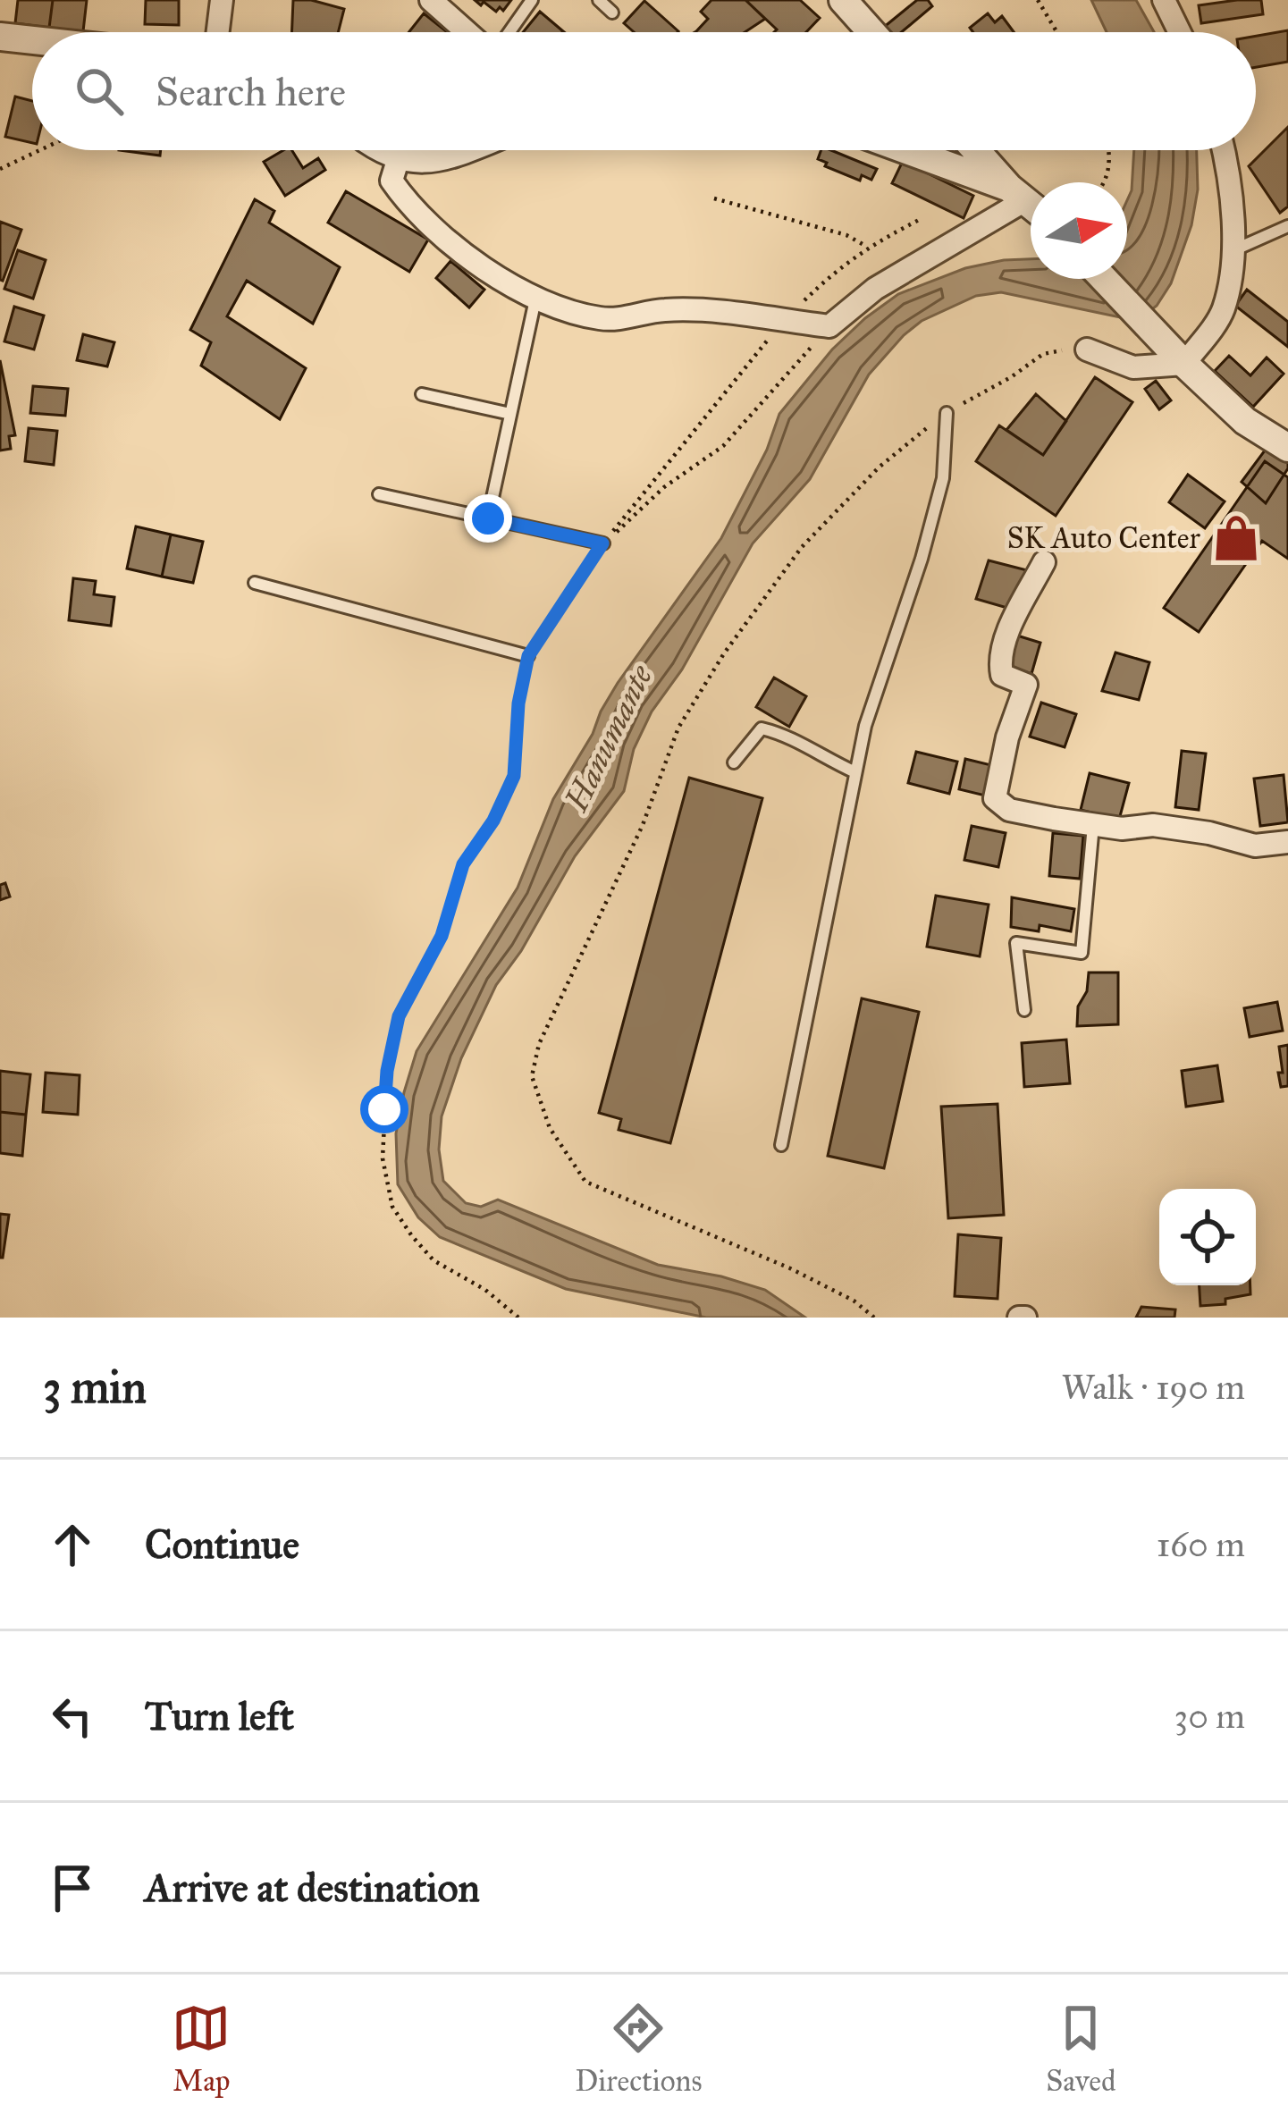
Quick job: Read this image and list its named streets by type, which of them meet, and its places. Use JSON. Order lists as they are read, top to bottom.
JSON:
{
  "water": ["Hanumante"],
  "places": {
    "shop": ["SK Auto Center"]
  },
  "north": "right",
  "page": {
    "search": "Search here",
    "heading": ["3 min", "Walk · 190 m"],
    "list": [
      ["Continue", "160 m"],
      ["Turn left", "30 m"],
      "Arrive at destination"
    ],
    "nav": ["Map", "Directions", "Saved"]
  }
}
